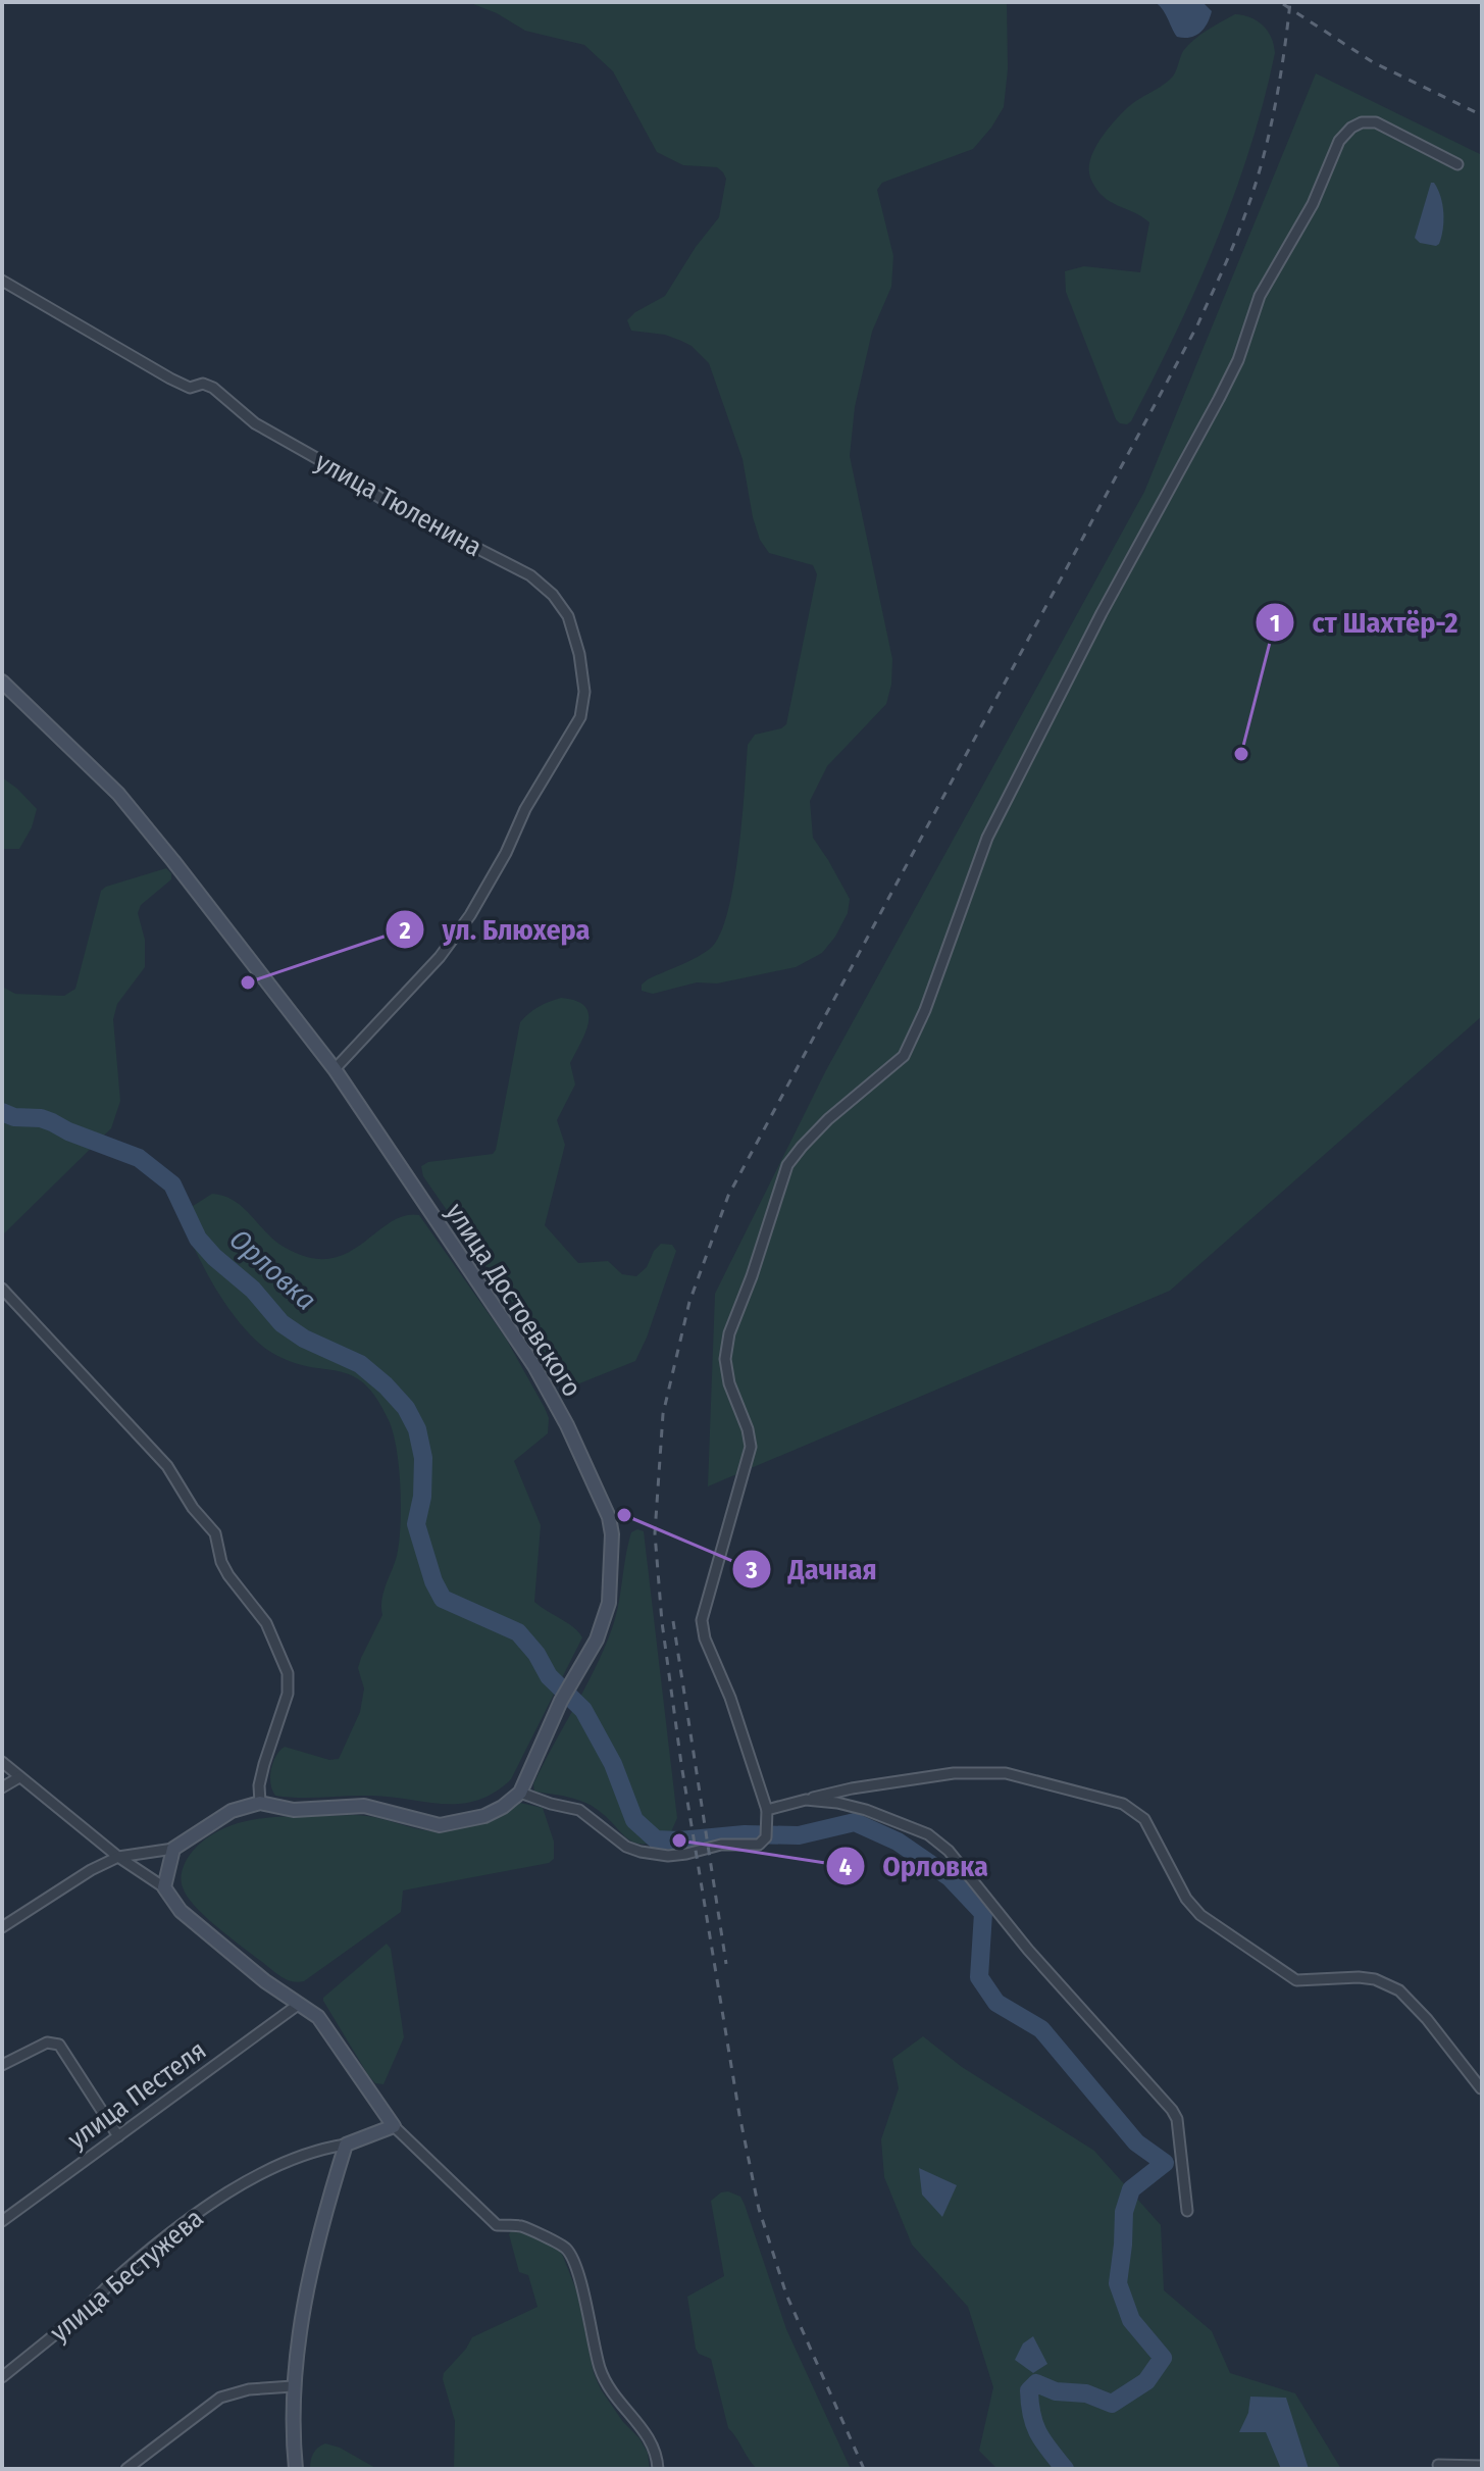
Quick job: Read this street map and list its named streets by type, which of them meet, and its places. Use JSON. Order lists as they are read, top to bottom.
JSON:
{
  "streets": {
    "main road": ["улица Достоевского"],
    "street": ["улица Тюленина", "улица Пестеля", "улица Бестужева"]
  },
  "crossings": [
    ["улица Тюленина", "улица Достоевского"]
  ],
  "water": ["Орловка"],
  "places": [
    "ст Шахтёр-2",
    "ул. Блюхера",
    "Дачная",
    "Орловка"
  ]
}
